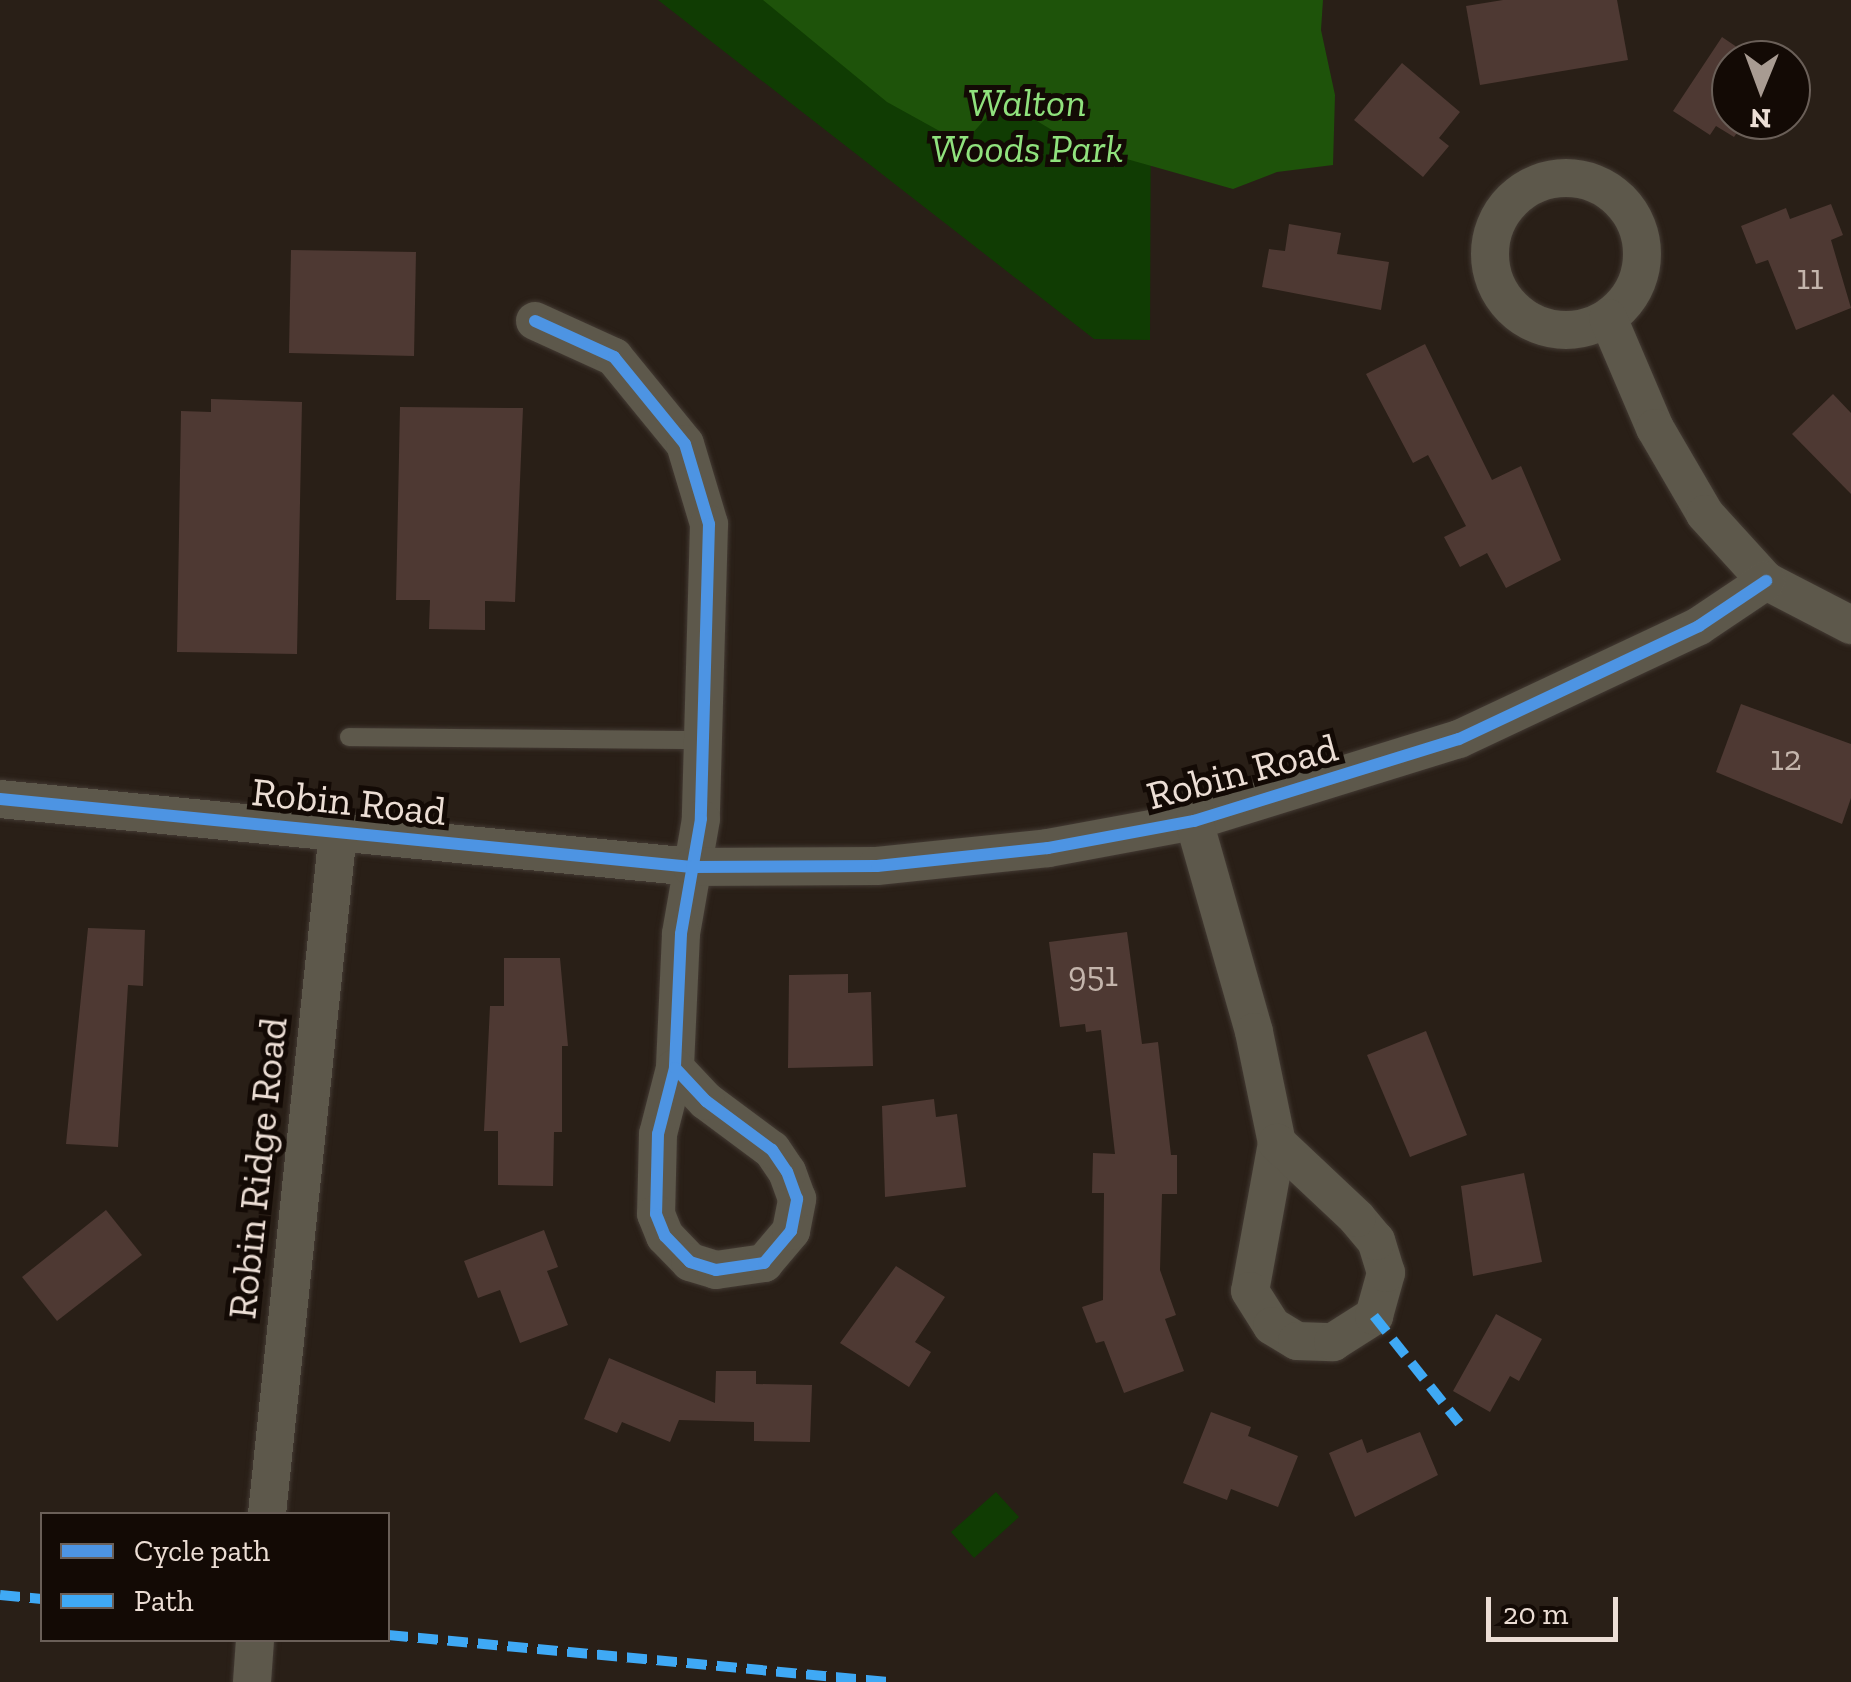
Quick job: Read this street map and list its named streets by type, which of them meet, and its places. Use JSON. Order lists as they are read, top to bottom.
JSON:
{
  "streets": {
    "street": ["Robin Road", "Robin Ridge Road"]
  },
  "crossings": [
    ["Robin Road", "Robin Ridge Road"]
  ],
  "parks": ["Walton Woods Park"],
  "house_numbers": ["11", "12", "951"],
  "legend": ["Cycle path", "Path"],
  "scale_bar": "20 m",
  "north": "bottom"
}
